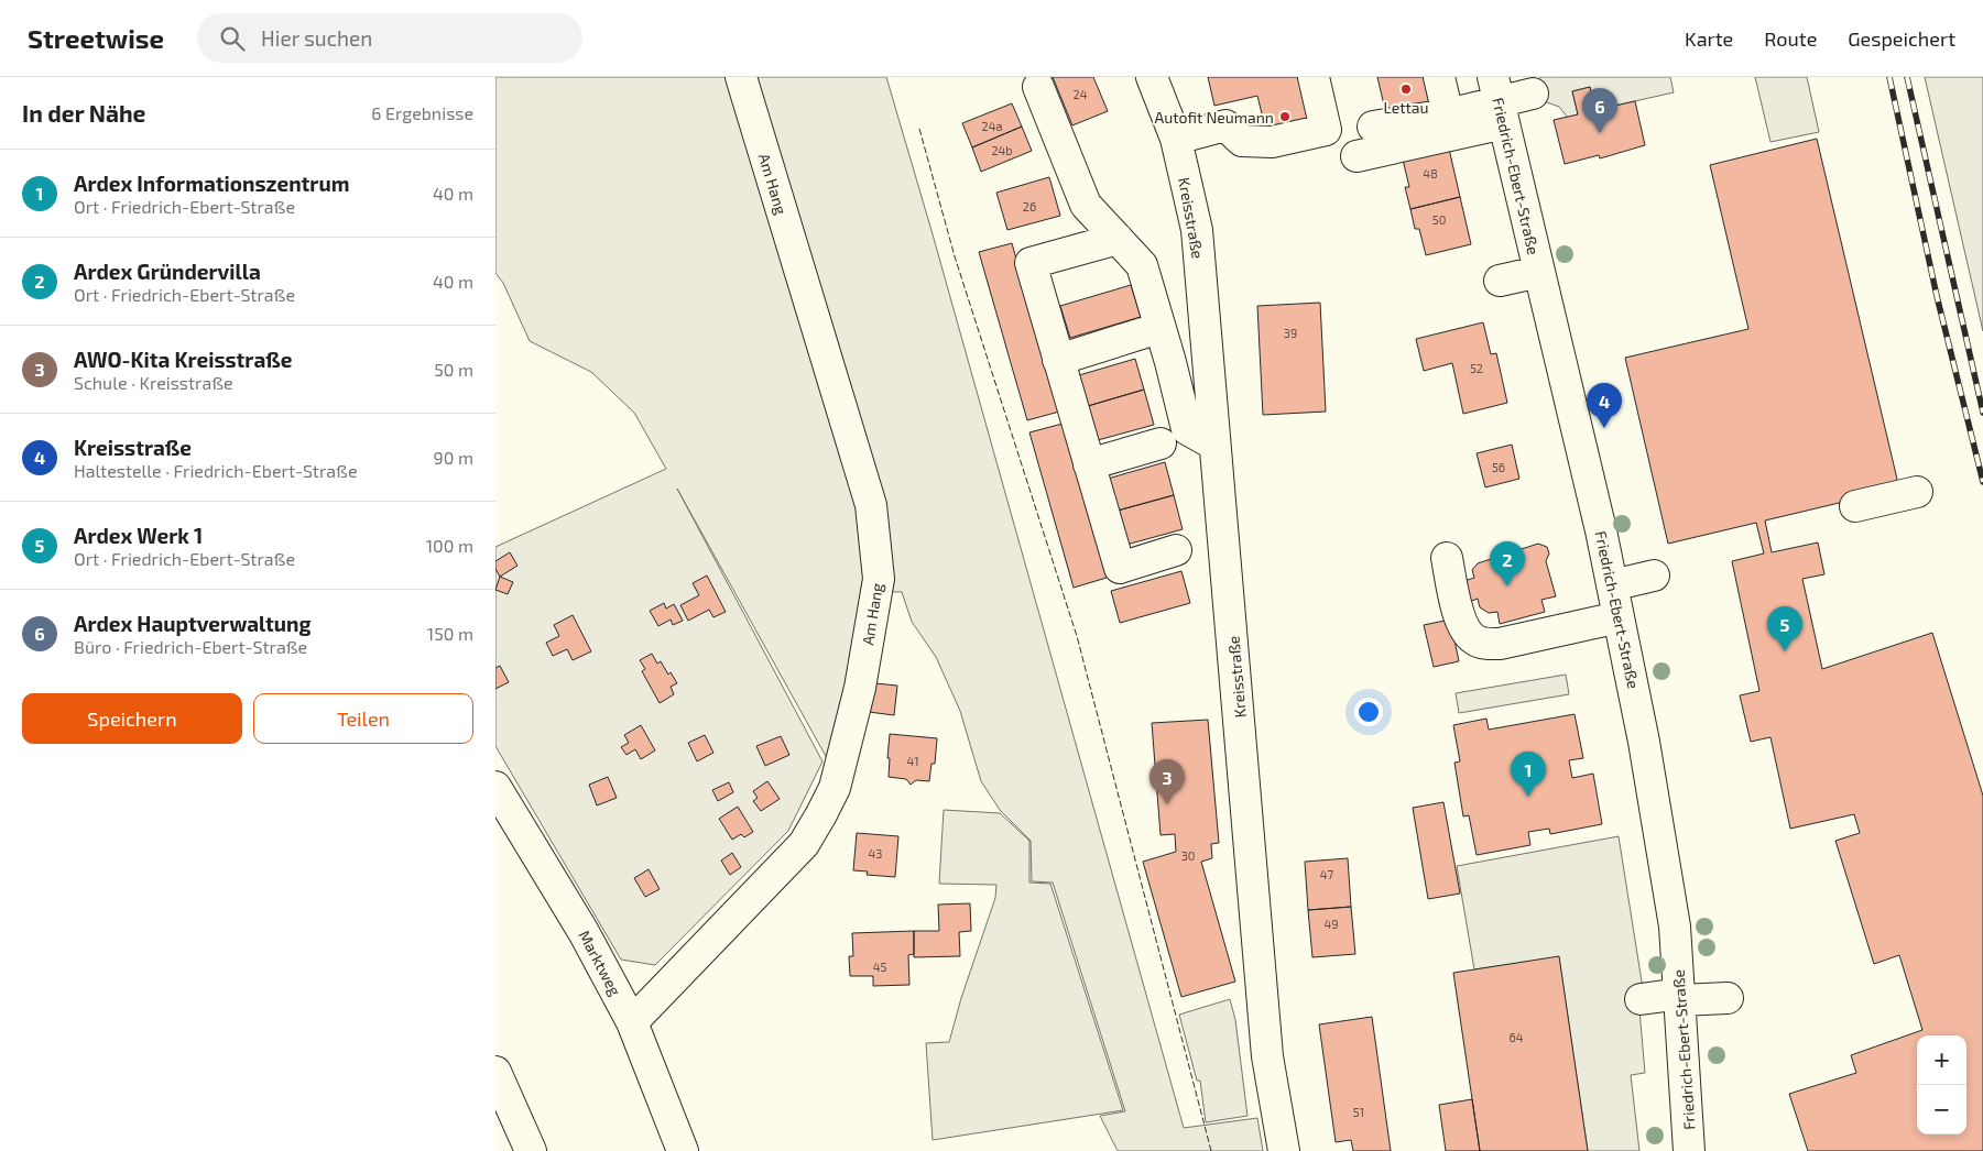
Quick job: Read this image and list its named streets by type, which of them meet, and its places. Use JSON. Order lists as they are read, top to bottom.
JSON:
{
  "streets": {
    "street": [
      "Friedrich-Ebert-Straße",
      "Am Hang",
      "Kreisstraße",
      "Marktweg"
    ]
  },
  "crossings": [
    ["Am Hang", "Marktweg"]
  ],
  "places": ["Lettau", "Autofit Neumann"],
  "house_numbers": [
    "24",
    "24a",
    "24b",
    "48",
    "26",
    "50",
    "39",
    "52",
    "56",
    "41",
    "43",
    "30",
    "47",
    "49",
    "45",
    "64",
    "51"
  ],
  "page": {
    "header": "Streetwise",
    "search": "Hier suchen",
    "nav": ["Karte", "Route", "Gespeichert"],
    "heading": ["In der Nähe", "6 Ergebnisse"],
    "pins": [
      "6",
      "4",
      "2",
      "5",
      "1",
      "3"
    ],
    "list": [
      {
        "mark": "1",
        "name": "Ardex Informationszentrum",
        "note": "Ort · Friedrich-Ebert-Straße",
        "value": "40 m"
      },
      {
        "mark": "2",
        "name": "Ardex Gründervilla",
        "note": "Ort · Friedrich-Ebert-Straße",
        "value": "40 m"
      },
      {
        "mark": "3",
        "name": "AWO-Kita Kreisstraße",
        "note": "Schule · Kreisstraße",
        "value": "50 m"
      },
      {
        "mark": "4",
        "name": "Kreisstraße",
        "note": "Haltestelle · Friedrich-Ebert-Straße",
        "value": "90 m"
      },
      {
        "mark": "5",
        "name": "Ardex Werk 1",
        "note": "Ort · Friedrich-Ebert-Straße",
        "value": "100 m"
      },
      {
        "mark": "6",
        "name": "Ardex Hauptverwaltung",
        "note": "Büro · Friedrich-Ebert-Straße",
        "value": "150 m"
      }
    ],
    "buttons": ["Speichern", "Teilen"],
    "map_buttons": ["+", "−"]
  }
}
